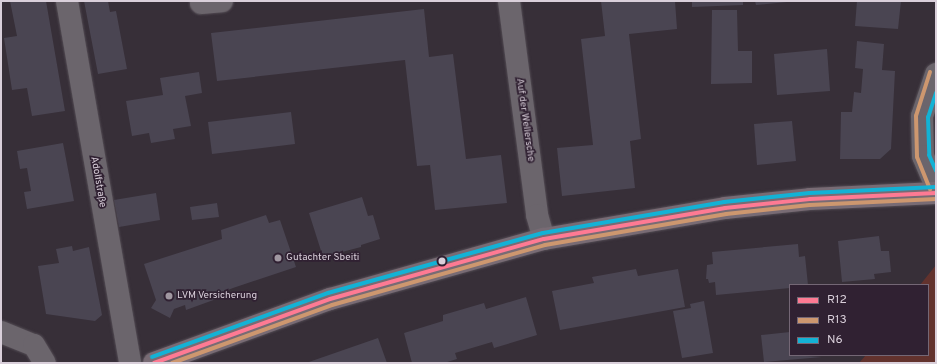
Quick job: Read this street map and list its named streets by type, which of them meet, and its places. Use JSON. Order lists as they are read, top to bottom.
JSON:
{
  "streets": {
    "street": ["Auf der Wellersche", "Adolfstraße"]
  },
  "places": ["Gutachter Sbeiti", "LVM Versicherung"],
  "lines": ["transit line R13", "transit line N6", "transit line R12"],
  "legend": ["R12", "R13", "N6"]
}
